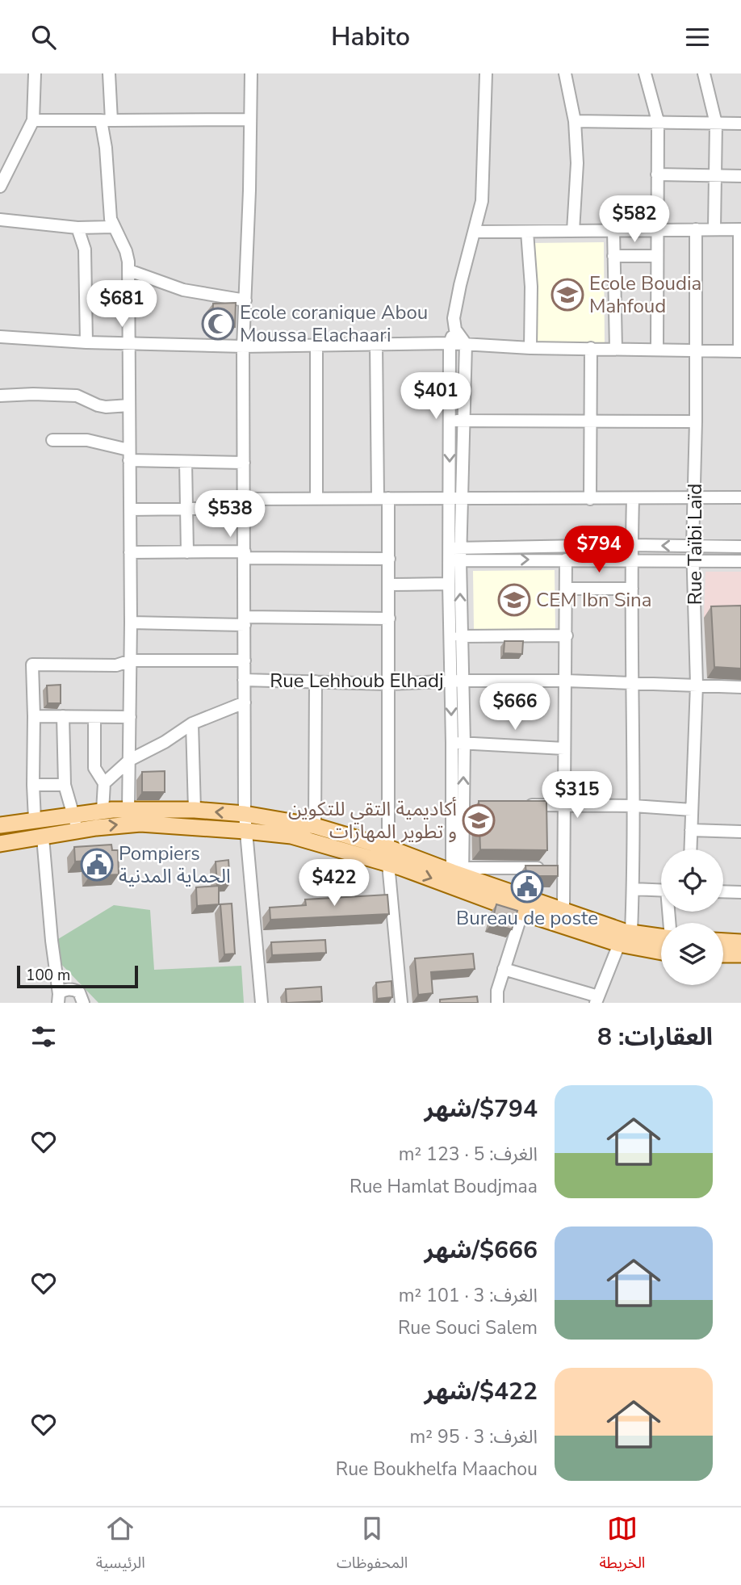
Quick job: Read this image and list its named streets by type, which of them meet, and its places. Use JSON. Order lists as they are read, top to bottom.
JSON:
{
  "streets": {
    "street": ["Rue Taïbi Laïd", "Rue Lehhoub Elhadj"]
  },
  "crossings": [
    ["Rue Taïbi Laïd", "Rue Lehhoub Elhadj"]
  ],
  "places": {
    "school or university": ["Ecole Boudia Mahfoud", "CEM Ibn Sina", "أكاديمية التقي للتكوين و تطوير المهارات"],
    "mosque": ["Ecole coranique Abou Moussa Elachaari"],
    "public building": ["Pompiers الحماية المدنية", "Bureau de poste"]
  },
  "scale_bar": "100 m",
  "page": {
    "header": "Habito",
    "price": [
      "$582",
      "$681",
      "$401",
      "$538",
      "$794",
      "$666",
      "$315",
      "$422"
    ],
    "scale": "100 m",
    "heading": "العقارات: 8",
    "list": [
      {
        "name": "$794/شهر",
        "note": "الغرف: 5 · 123 m² · Rue Hamlat Boudjmaa"
      },
      {
        "name": "$666/شهر",
        "note": "الغرف: 3 · 101 m² · Rue Souci Salem"
      },
      {
        "name": "$422/شهر",
        "note": "الغرف: 3 · 95 m² · Rue Boukhelfa Maachou"
      }
    ],
    "tabs": ["الخريطة", "المحفوظات", "الرئيسية"]
  }
}
